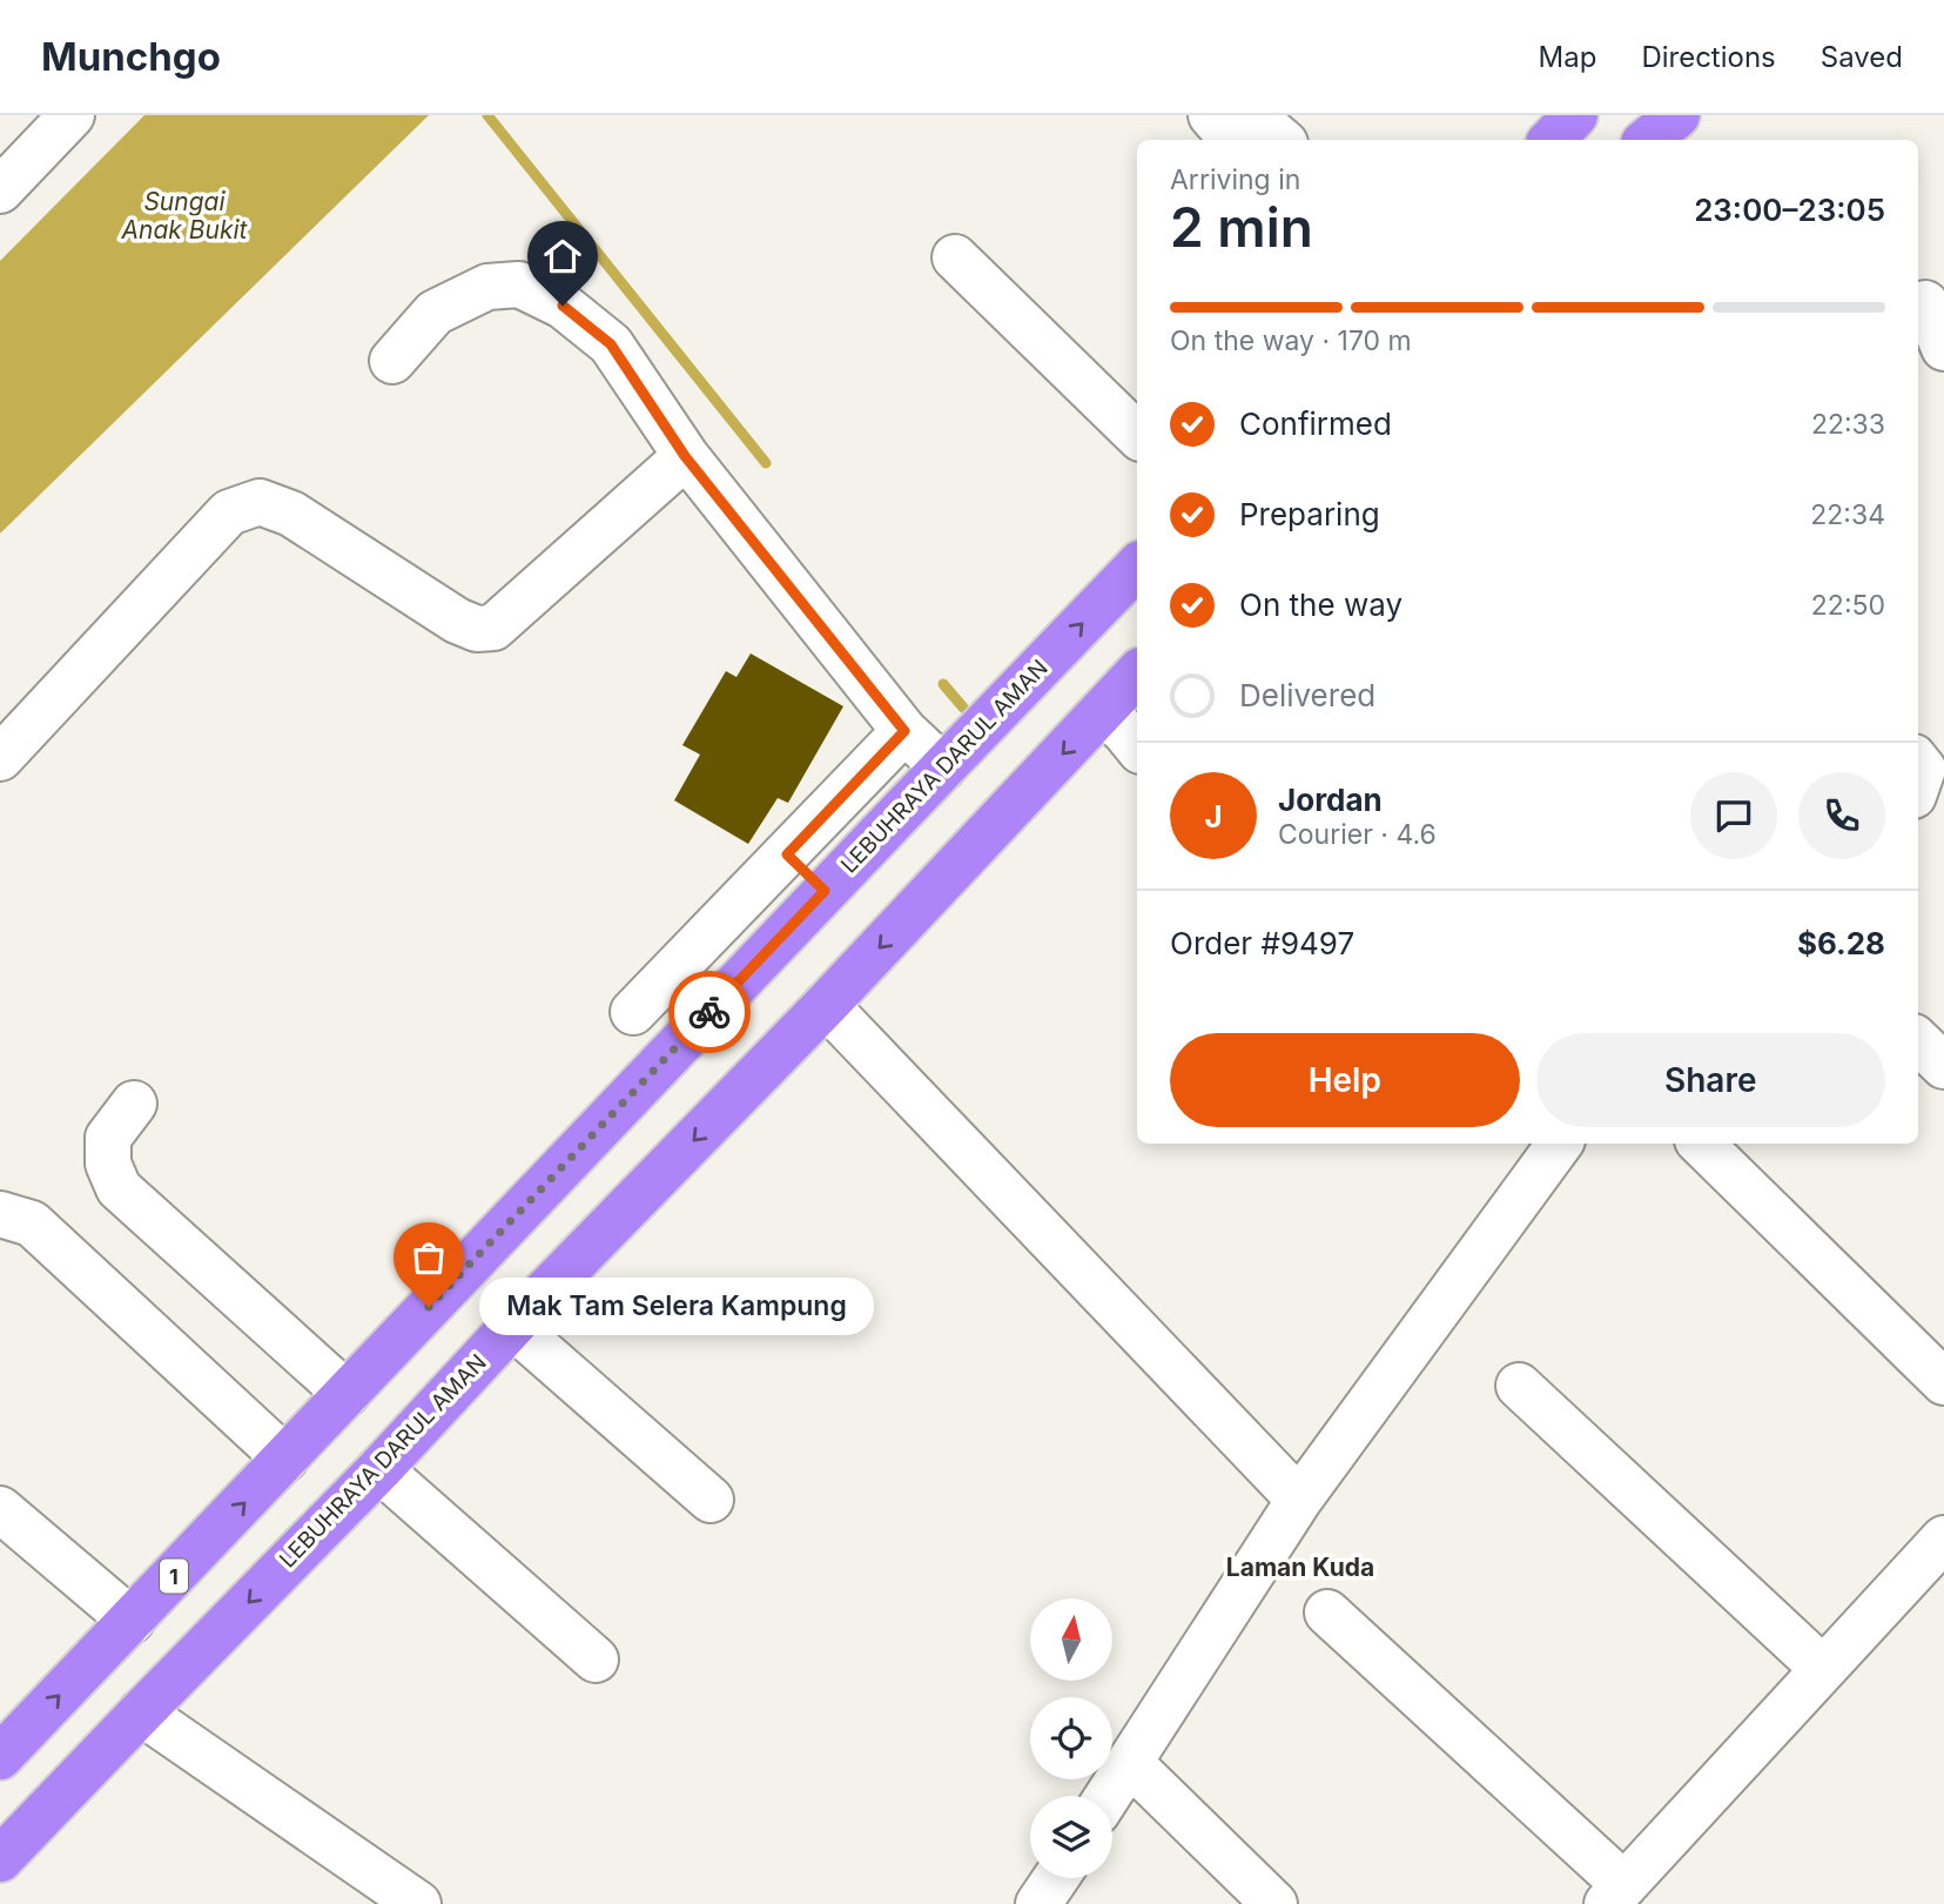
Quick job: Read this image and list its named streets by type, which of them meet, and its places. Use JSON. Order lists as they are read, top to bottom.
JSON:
{
  "streets": {
    "highway": ["LEBUHRAYA DARUL AMAN", "1"]
  },
  "districts": ["Laman Kuda"],
  "water": ["Sungai Anak Bukit"],
  "places": ["Mak Tam Selera Kampung"],
  "north": "top",
  "page": {
    "header": "Munchgo",
    "nav": ["Map", "Directions", "Saved"],
    "heading": ["2 min", "Arriving in", "23:00–23:05"],
    "panel": [
      "Jordan",
      "Courier · 4.6",
      "Order #9497",
      "$6.28"
    ],
    "bar": "On the way · 170 m",
    "list": [
      ["Confirmed", "22:33"],
      ["Preparing", "22:34"],
      ["On the way", "22:50"],
      "Delivered"
    ],
    "round": "J",
    "buttons": ["Help", "Share"],
    "bubble": "Mak Tam Selera Kampung"
  }
}
